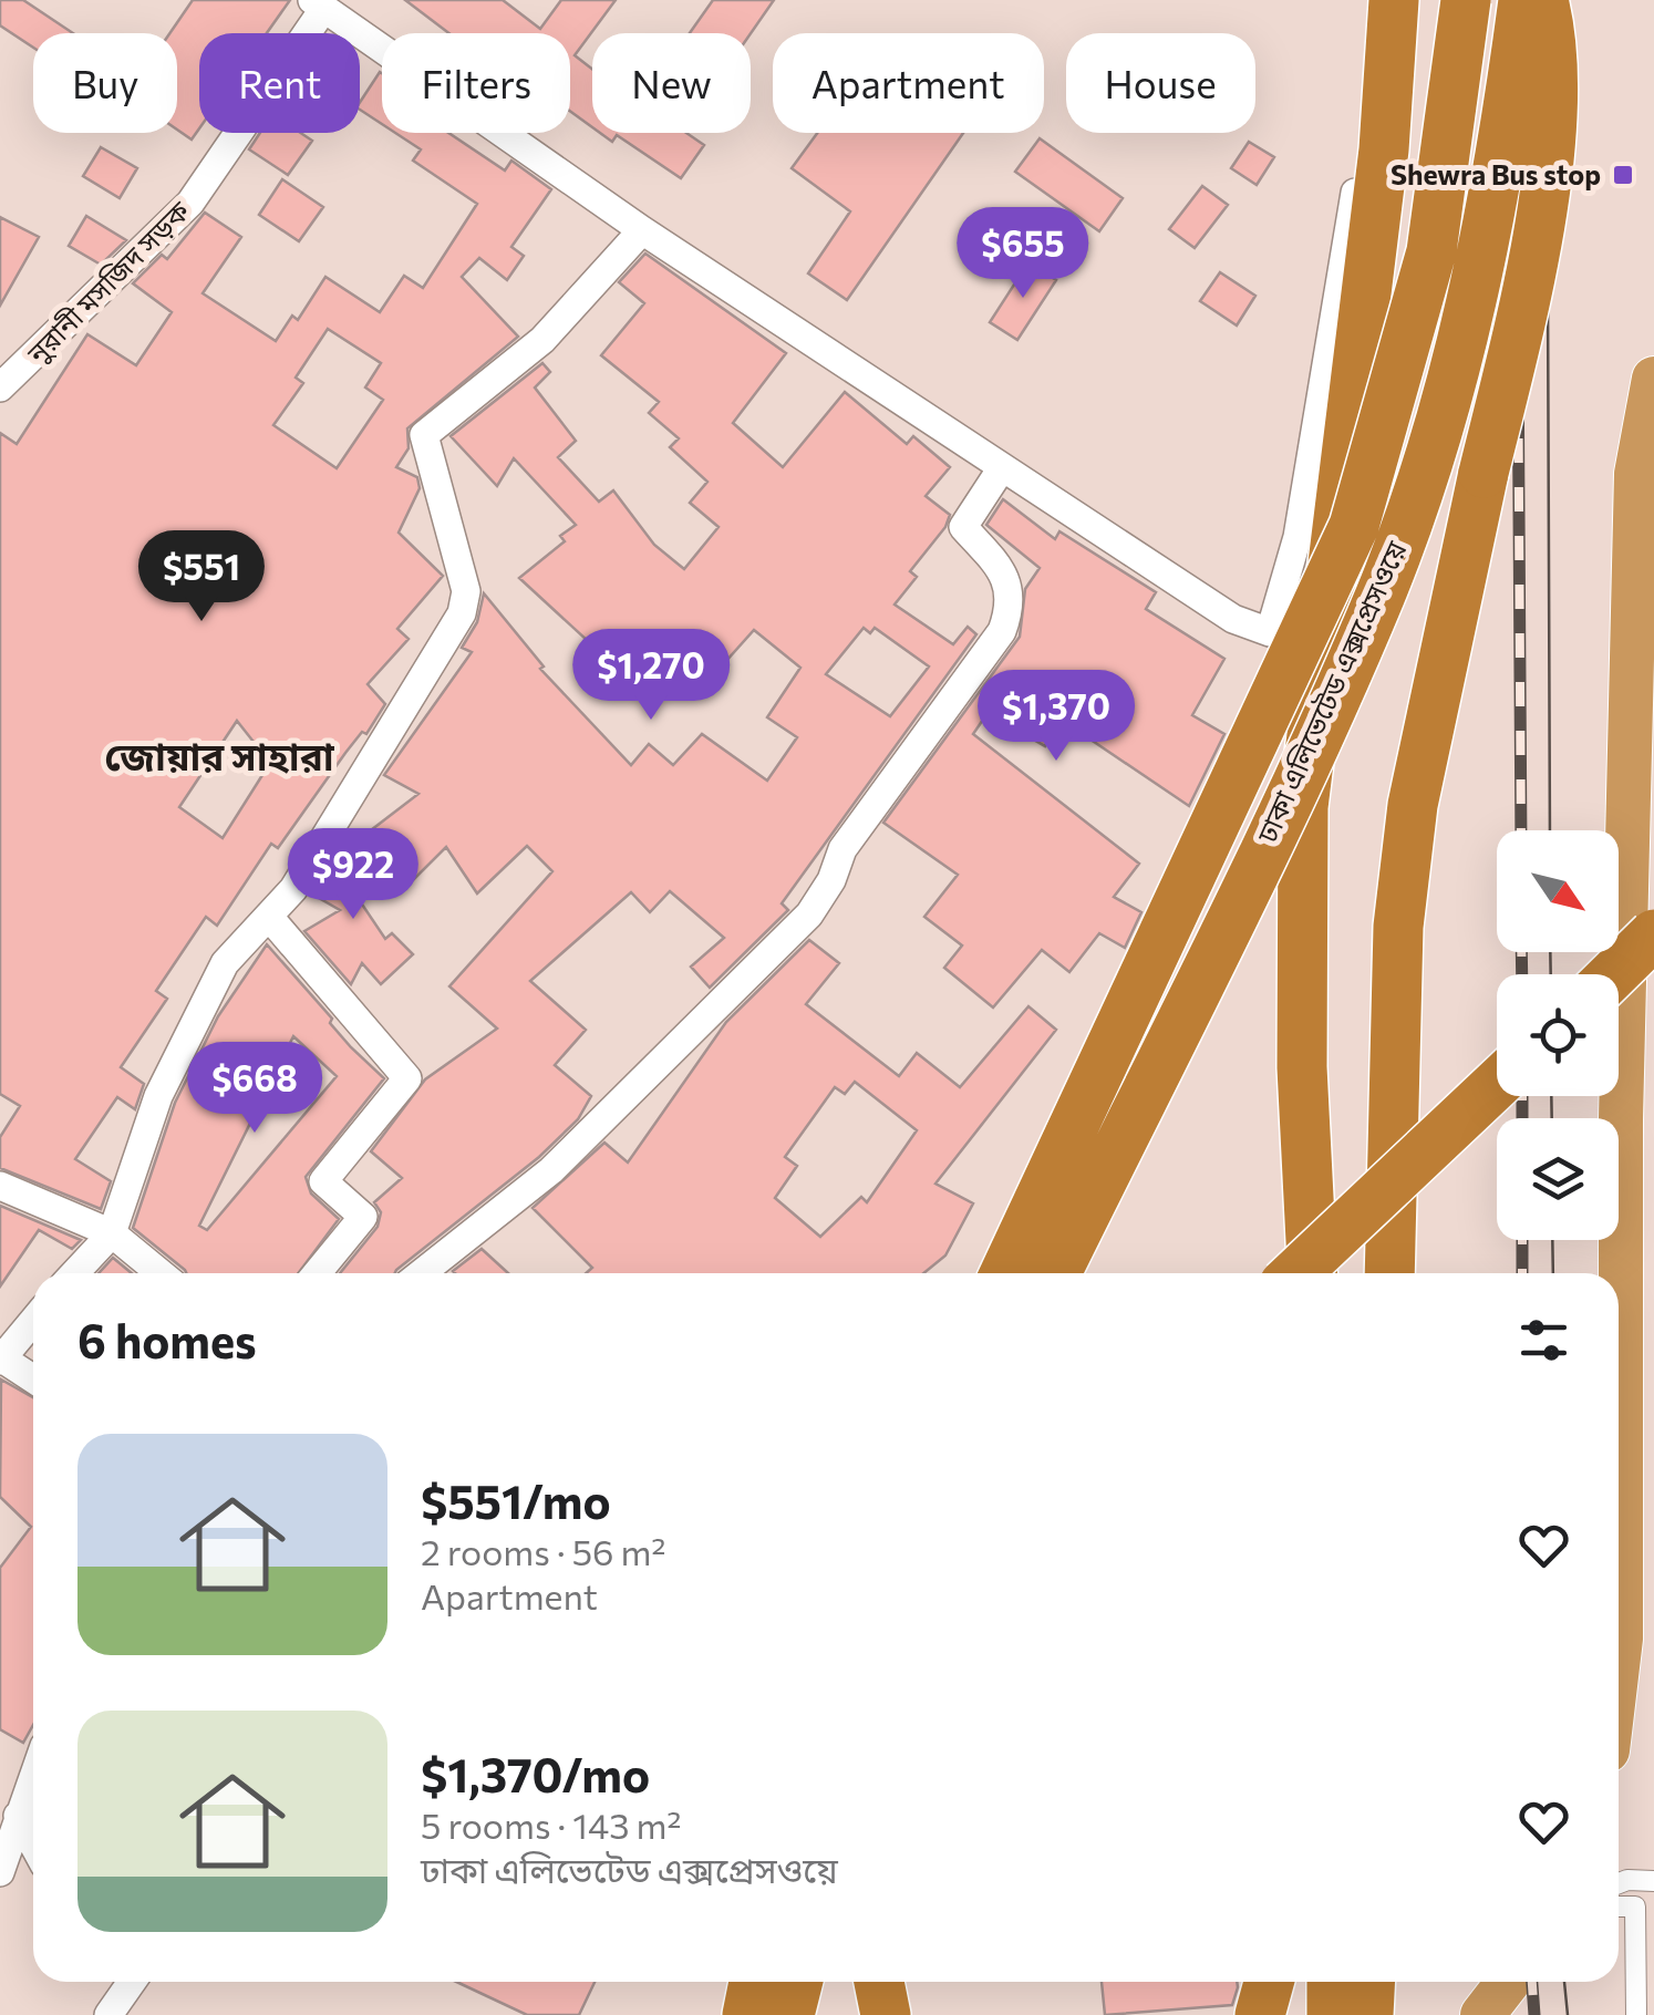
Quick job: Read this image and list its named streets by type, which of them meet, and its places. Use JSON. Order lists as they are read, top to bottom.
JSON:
{
  "streets": {
    "highway": ["ঢাকা এলিভেটেড এক্সপ্রেসওয়ে"],
    "street": ["নুরানী মসজিদ সড়ক"]
  },
  "districts": ["জোয়ার সাহারা"],
  "places": {
    "transit": ["Shewra Bus stop"]
  },
  "north": "bottom right",
  "page": {
    "chip": [
      "Buy",
      "Rent",
      "Filters",
      "New",
      "Apartment",
      "House"
    ],
    "price": [
      "$655",
      "$551",
      "$1,270",
      "$1,370",
      "$922",
      "$668"
    ],
    "heading": "6 homes",
    "list": [
      {
        "name": "$551/mo",
        "note": "2 rooms · 56 m² · Apartment"
      },
      {
        "name": "$1,370/mo",
        "note": "5 rooms · 143 m² · ঢাকা এলিভেটেড এক্সপ্রেসওয়ে"
      }
    ]
  }
}
